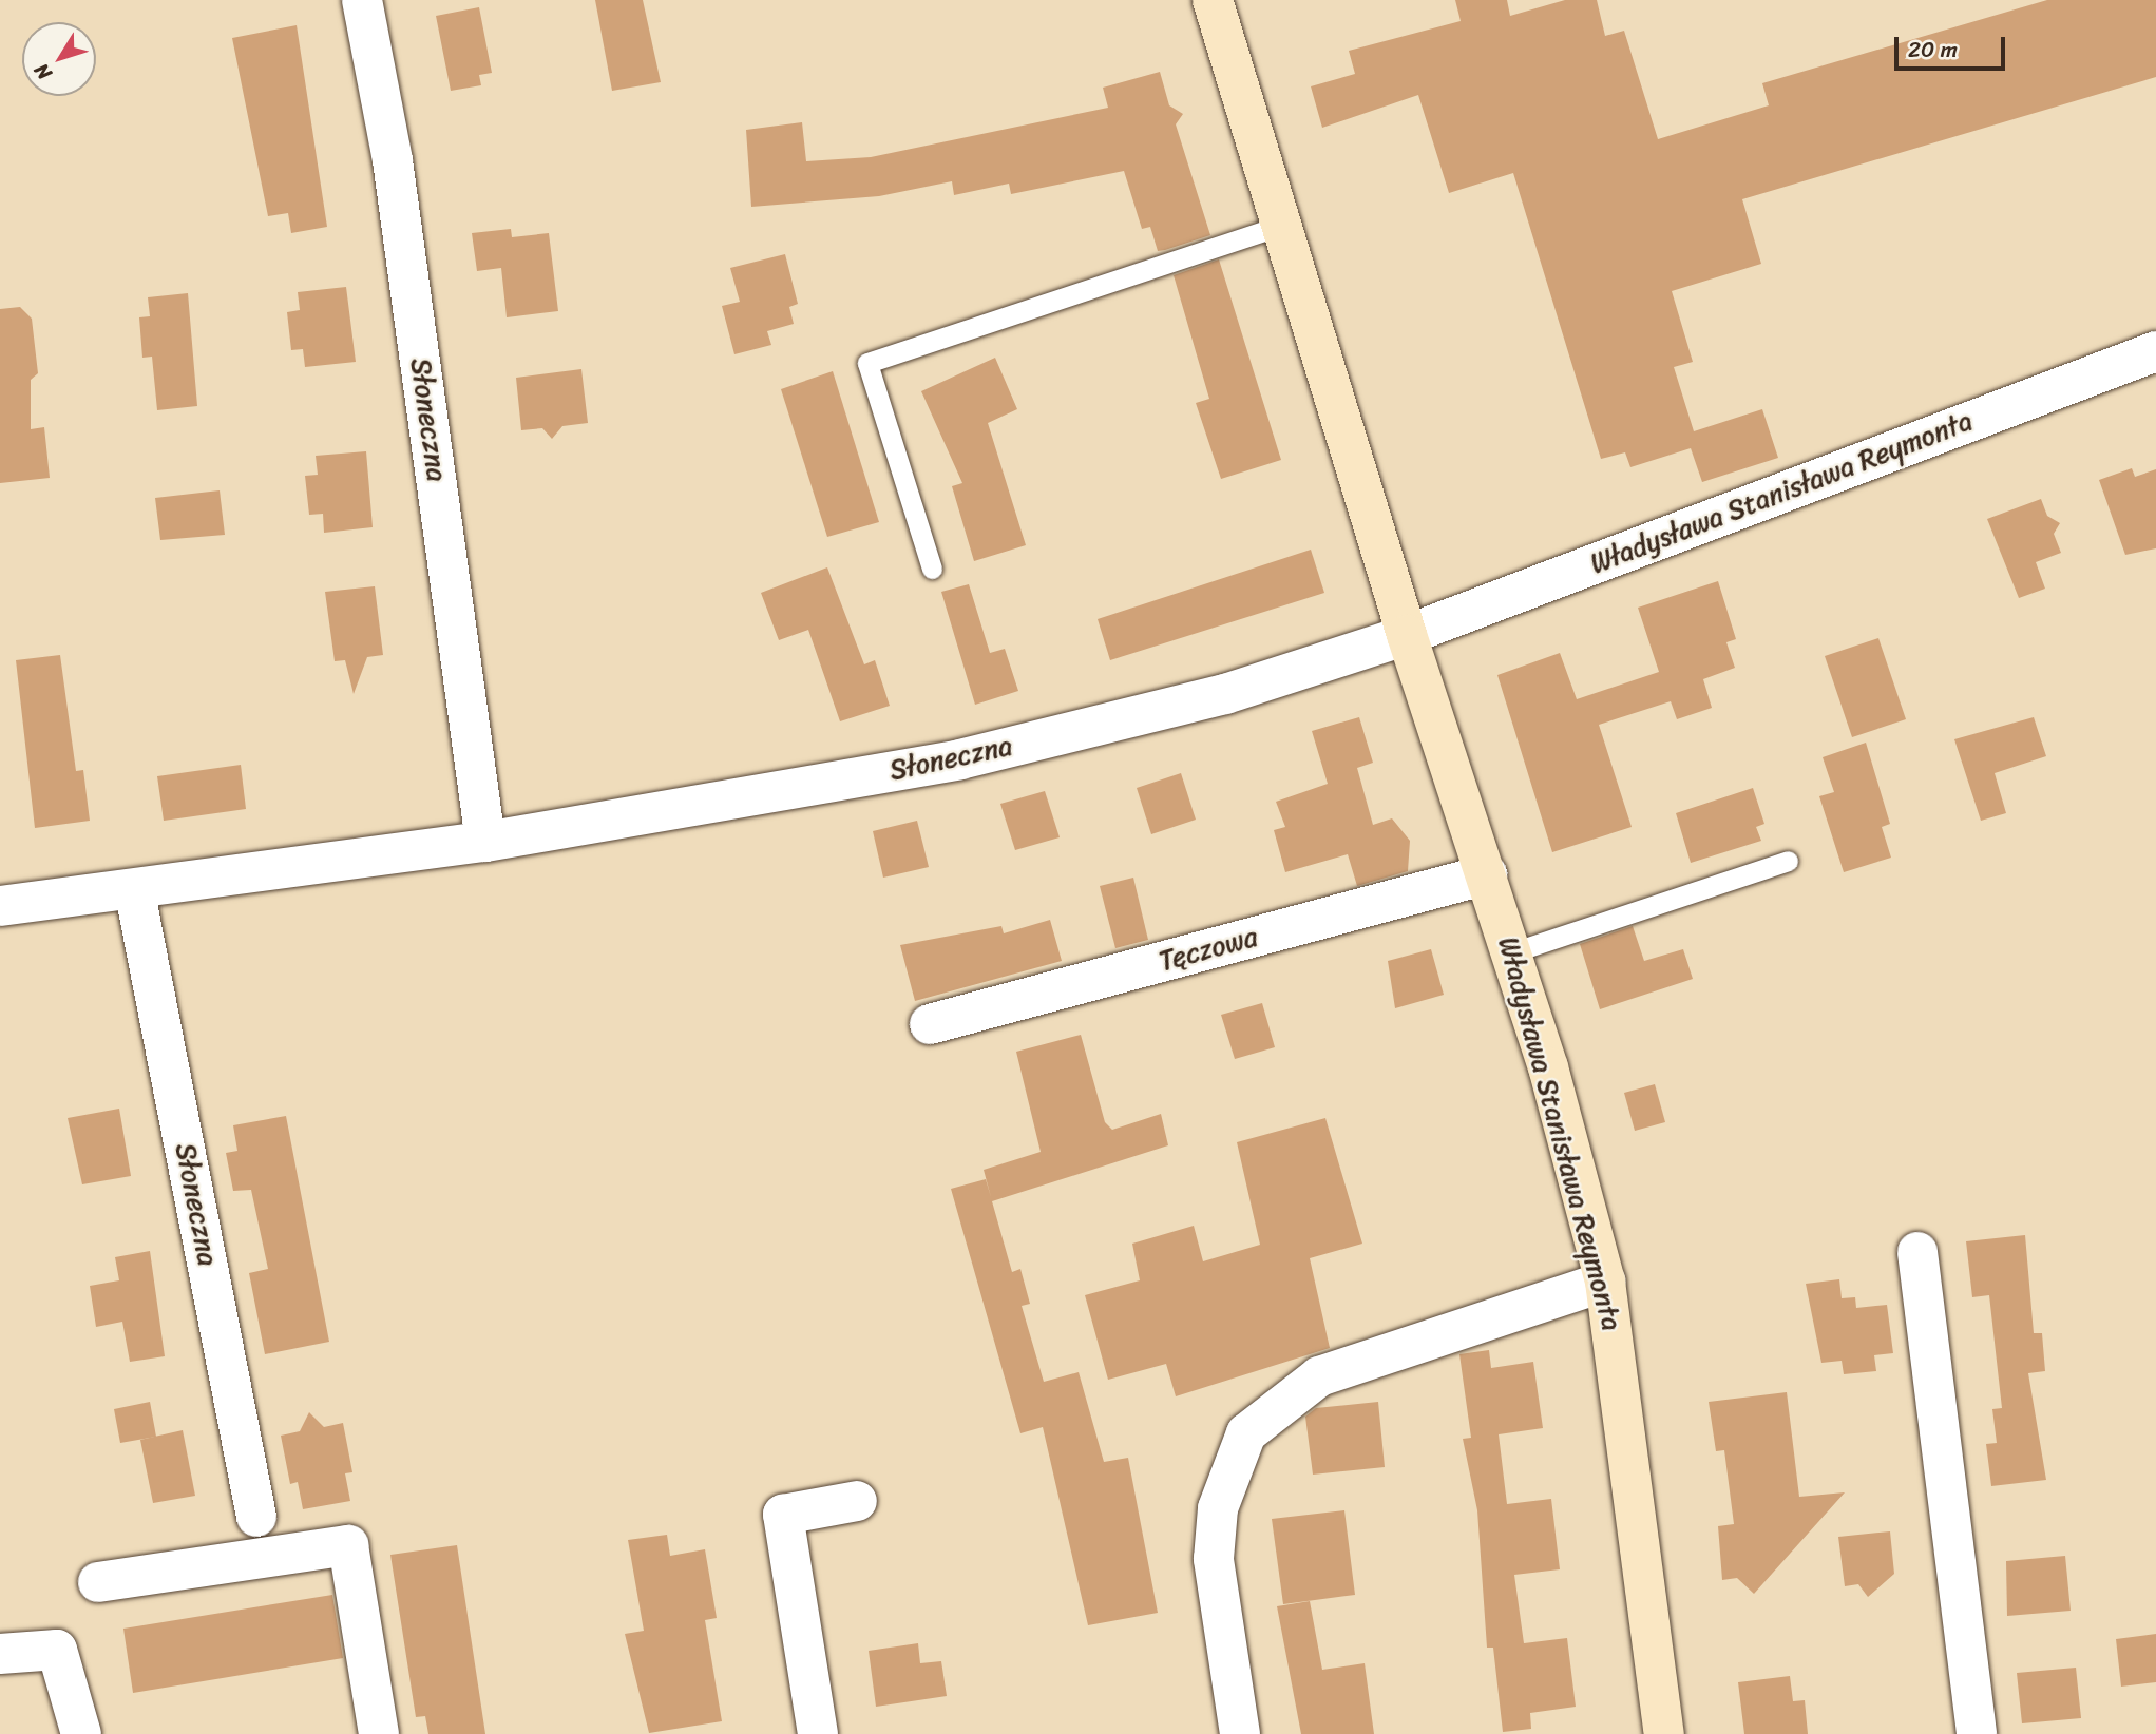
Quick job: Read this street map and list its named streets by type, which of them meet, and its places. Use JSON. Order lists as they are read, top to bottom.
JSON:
{
  "streets": {
    "street": ["Słoneczna", "Władysława Stanisława Reymonta", "Tęczowa"]
  },
  "crossings": [
    ["Słoneczna", "Władysława Stanisława Reymonta"],
    ["Władysława Stanisława Reymonta", "Tęczowa"]
  ],
  "scale_bar": "20 m",
  "north": "bottom left"
}
